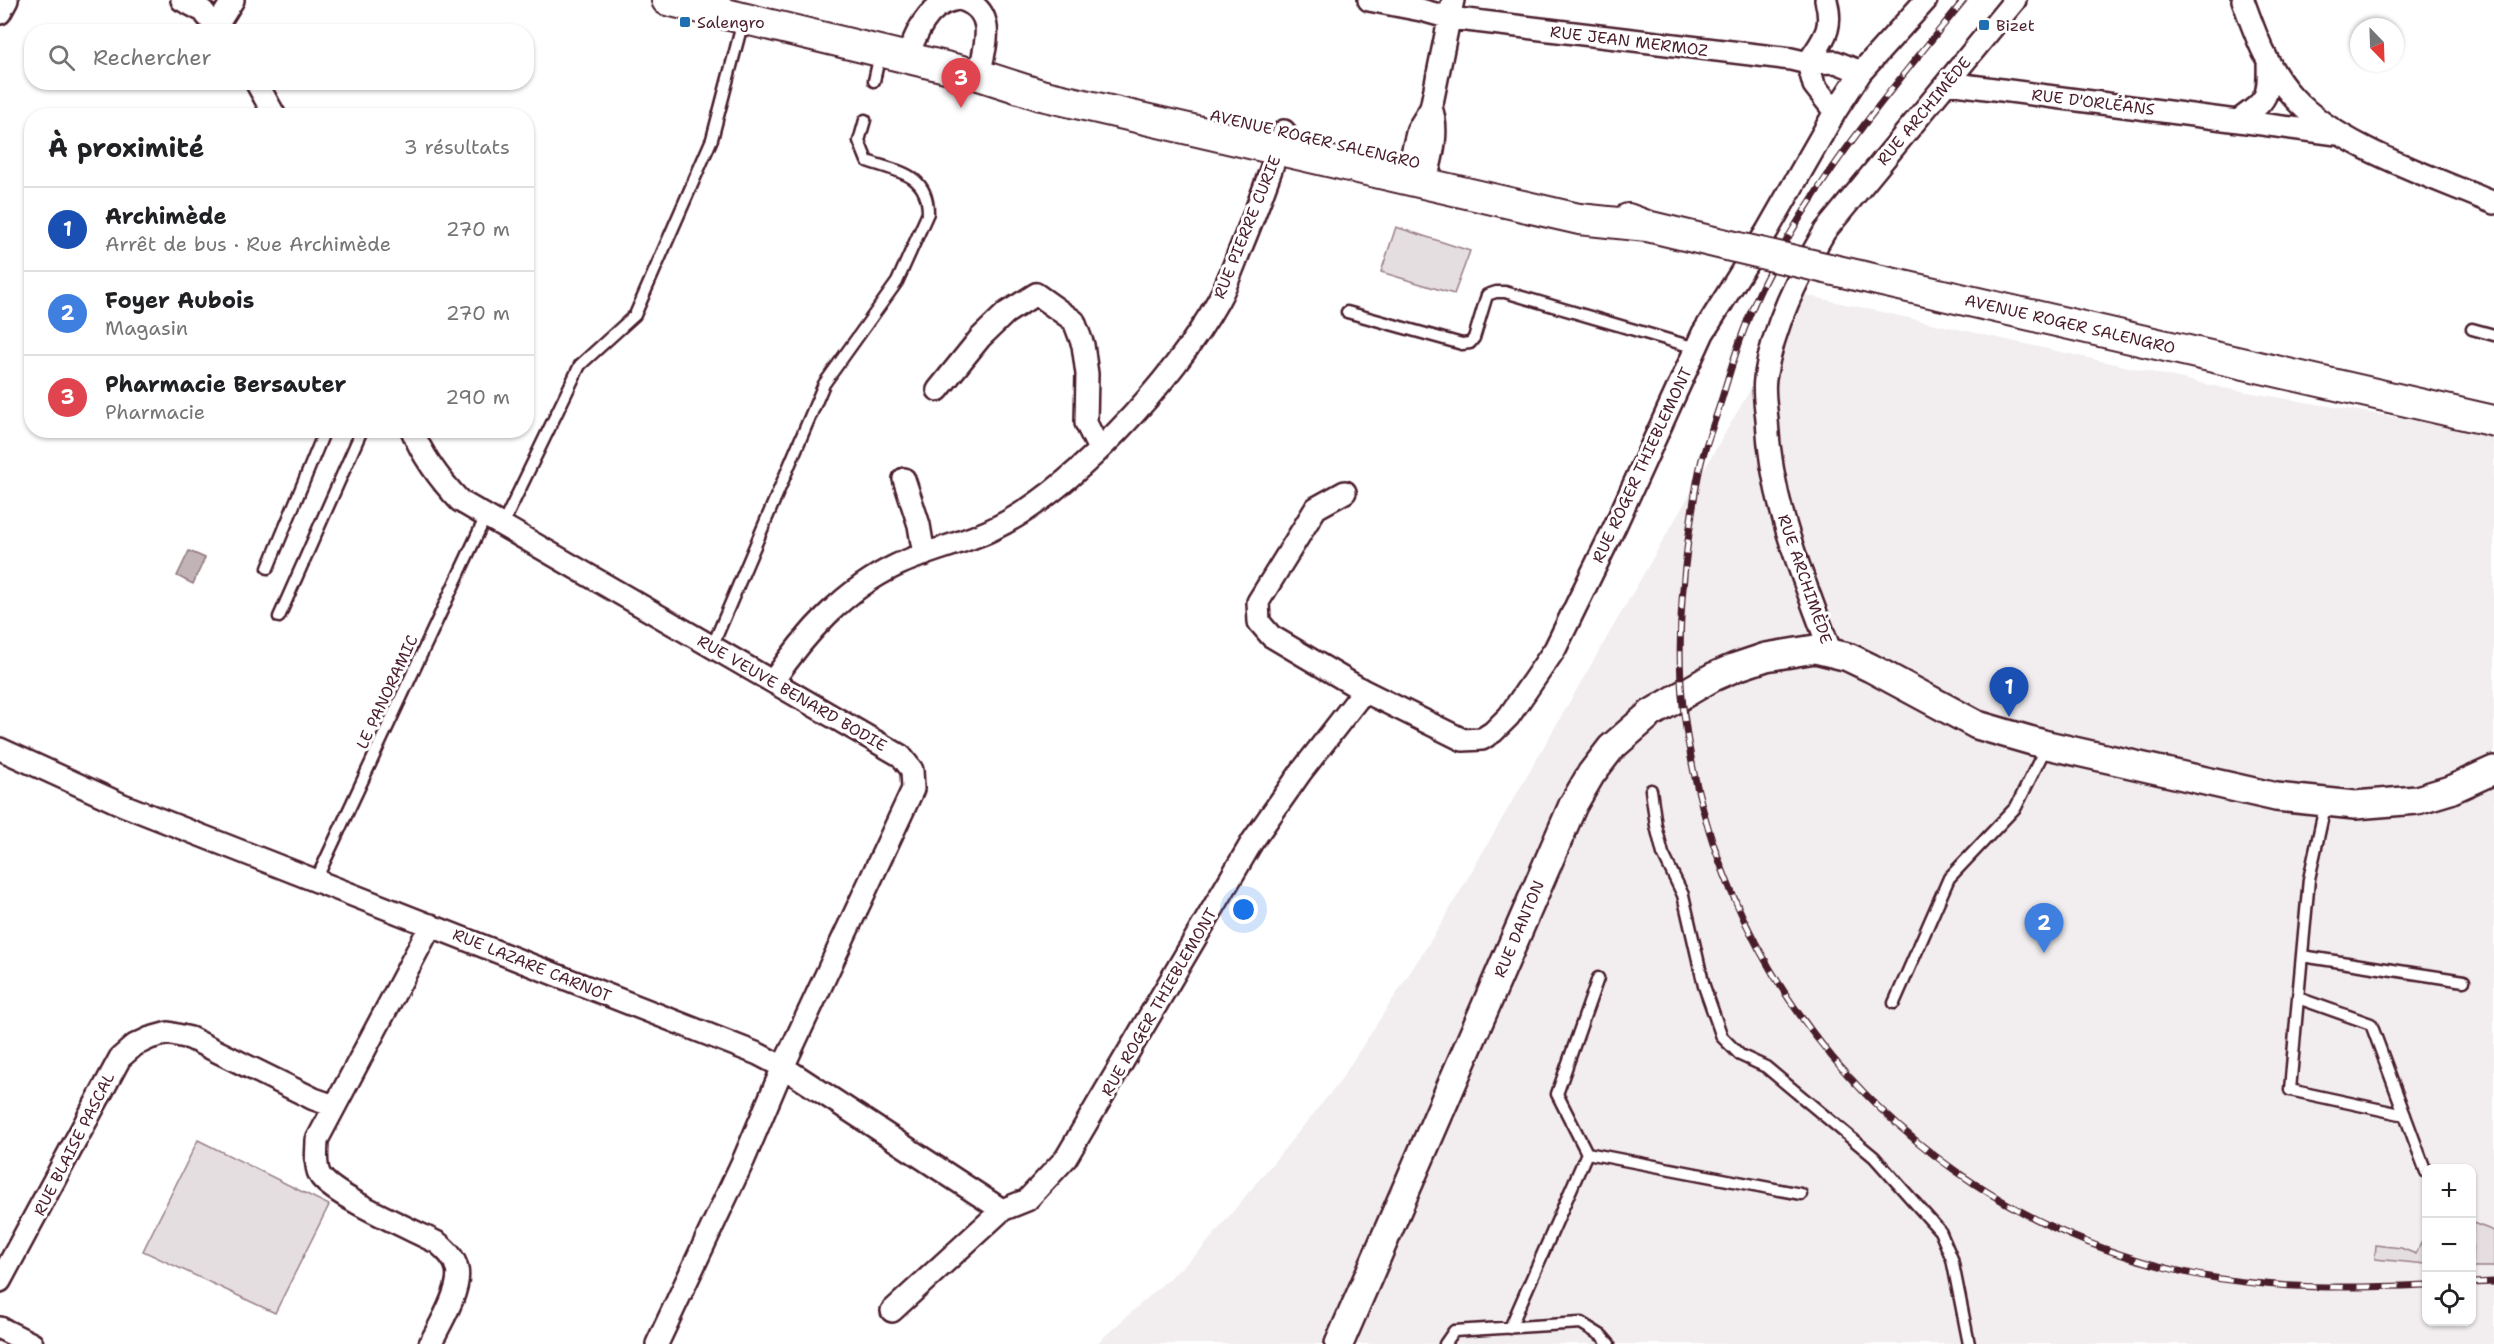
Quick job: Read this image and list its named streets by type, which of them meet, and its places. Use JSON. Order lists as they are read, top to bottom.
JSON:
{
  "streets": {
    "main road": ["AVENUE ROGER SALENGRO"],
    "street": [
      "RUE JEAN MERMOZ",
      "RUE D'ORLÉANS",
      "RUE ARCHIMÈDE",
      "RUE PIERRE CURIE",
      "RUE ROGER THIEBLEMONT",
      "RUE VEUVE BENARD BODIE",
      "RUE DANTON",
      "RUE LAZARE CARNOT",
      "RUE BLAISE PASCAL"
    ],
    "lane": ["LE PANORAMIC"]
  },
  "crossings": [
    ["RUE JEAN MERMOZ", "RUE ROGER THIEBLEMONT"],
    ["RUE D'ORLÉANS", "RUE ARCHIMÈDE"],
    ["RUE ARCHIMÈDE", "RUE DANTON"],
    ["AVENUE ROGER SALENGRO", "RUE PIERRE CURIE"],
    ["AVENUE ROGER SALENGRO", "LE PANORAMIC"],
    ["RUE PIERRE CURIE", "RUE VEUVE BENARD BODIE"],
    ["LE PANORAMIC", "RUE VEUVE BENARD BODIE"],
    ["LE PANORAMIC", "RUE LAZARE CARNOT"],
    ["RUE VEUVE BENARD BODIE", "RUE LAZARE CARNOT"]
  ],
  "places": {
    "transit": ["Salengro", "Bizet"]
  },
  "north": "bottom right",
  "page": {
    "search": "Rechercher",
    "pins": ["3", "1", "2"],
    "heading": ["À proximité", "3 résultats"],
    "list": [
      {
        "mark": "1",
        "name": "Archimède",
        "note": "Arrêt de bus · Rue Archimède",
        "value": "270 m"
      },
      {
        "mark": "2",
        "name": "Foyer Aubois",
        "note": "Magasin",
        "value": "270 m"
      },
      {
        "mark": "3",
        "name": "Pharmacie Bersauter",
        "note": "Pharmacie",
        "value": "290 m"
      }
    ],
    "map_buttons": ["+", "−"]
  }
}
